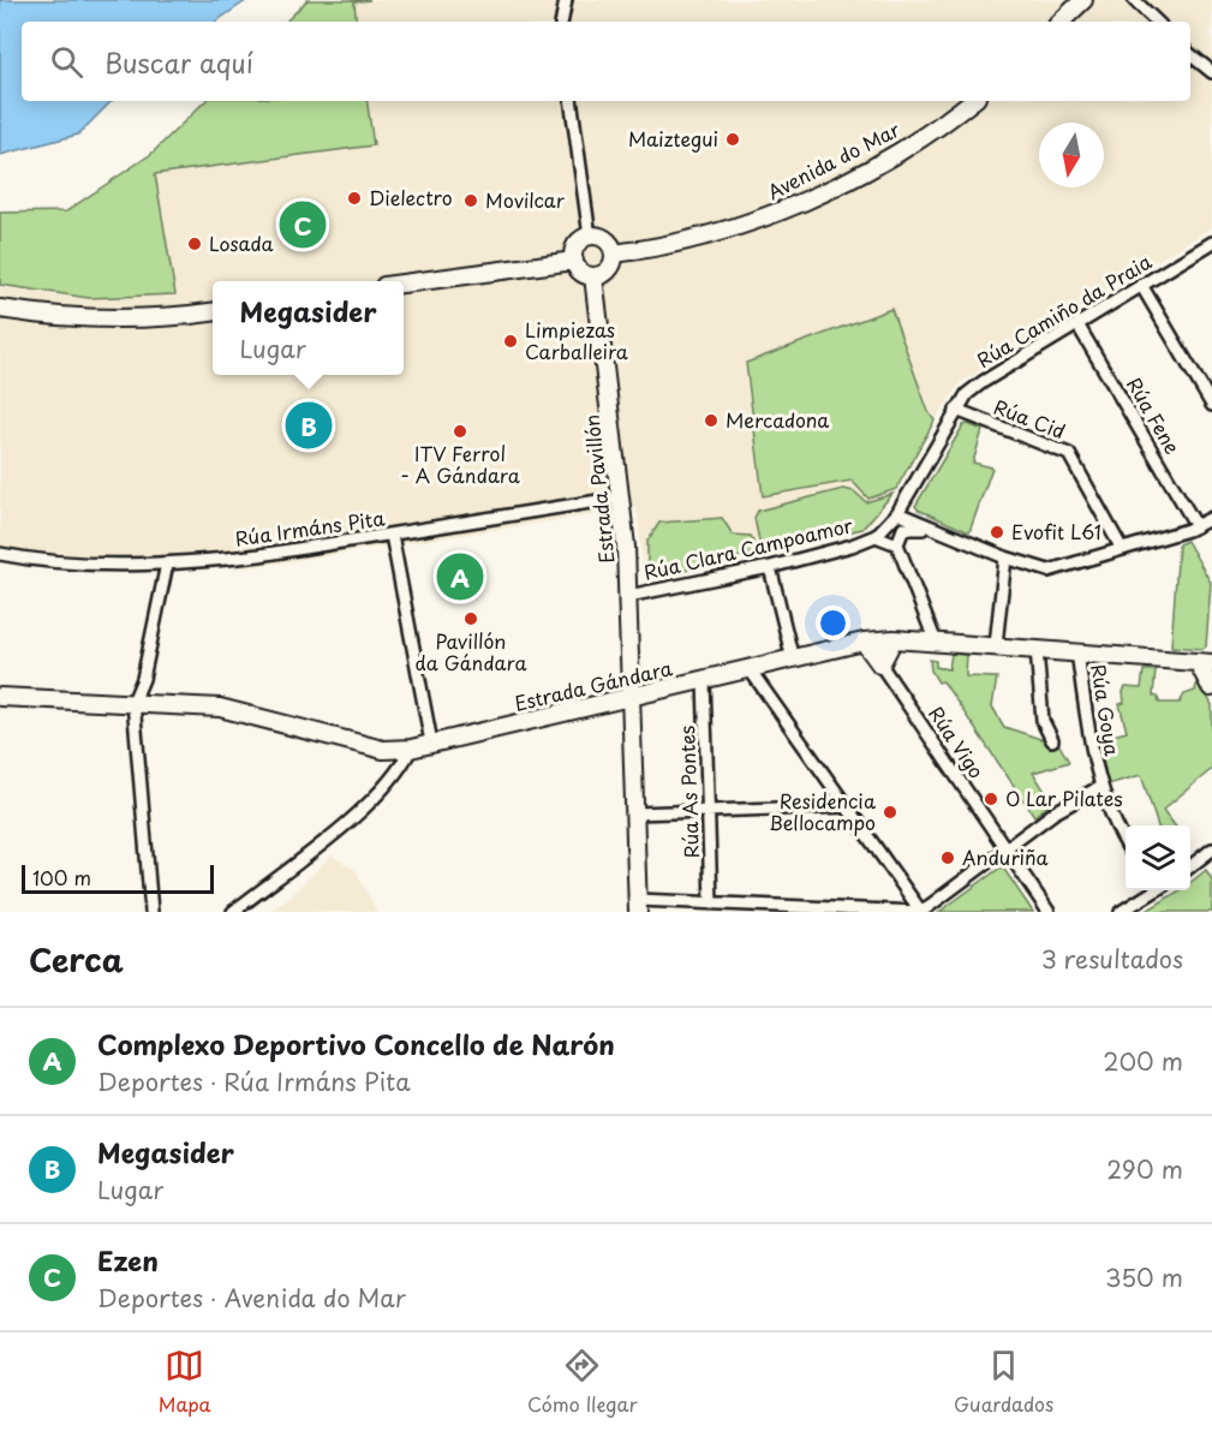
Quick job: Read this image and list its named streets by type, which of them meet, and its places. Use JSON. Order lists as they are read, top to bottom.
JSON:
{
  "streets": {
    "street": [
      "Avenida do Mar",
      "Rúa Camiño da Praia",
      "Rúa Fene",
      "Rúa Cid",
      "Estrada Pavillón",
      "Rúa Irmáns Pita",
      "Rúa Clara Campoamor",
      "Estrada Gándara",
      "Rúa Goya",
      "Rúa Vigo",
      "Rúa As Pontes"
    ]
  },
  "crossings": [
    ["Avenida do Mar", "Estrada Pavillón"],
    ["Rúa Camiño da Praia", "Rúa Fene"],
    ["Rúa Camiño da Praia", "Rúa Cid"],
    ["Rúa Camiño da Praia", "Rúa Clara Campoamor"],
    ["Estrada Pavillón", "Rúa Irmáns Pita"],
    ["Estrada Pavillón", "Rúa Clara Campoamor"],
    ["Estrada Pavillón", "Estrada Gándara"],
    ["Estrada Gándara", "Rúa Goya"],
    ["Estrada Gándara", "Rúa As Pontes"]
  ],
  "places": [
    "Maiztegui",
    "Dielectro",
    "Movilcar",
    "Losada",
    "Limpiezas Carballeira",
    "Mercadona",
    "ITV Ferrol - A Gándara",
    "Evofit L61",
    "Pavillón da Gándara",
    "O Lar Pilates",
    "Residencia Bellocampo",
    "Anduriña"
  ],
  "scale_bar": "100 m",
  "north": "bottom",
  "page": {
    "search": "Buscar aquí",
    "pins": ["C", "B", "A"],
    "popup": ["Megasider", "Lugar"],
    "scale": "100 m",
    "heading": ["Cerca", "3 resultados"],
    "list": [
      {
        "mark": "A",
        "name": "Complexo Deportivo Concello de Narón",
        "note": "Deportes · Rúa Irmáns Pita",
        "value": "200 m"
      },
      {
        "mark": "B",
        "name": "Megasider",
        "note": "Lugar",
        "value": "290 m"
      },
      {
        "mark": "C",
        "name": "Ezen",
        "note": "Deportes · Avenida do Mar",
        "value": "350 m"
      }
    ],
    "nav": ["Mapa", "Cómo llegar", "Guardados"]
  }
}
